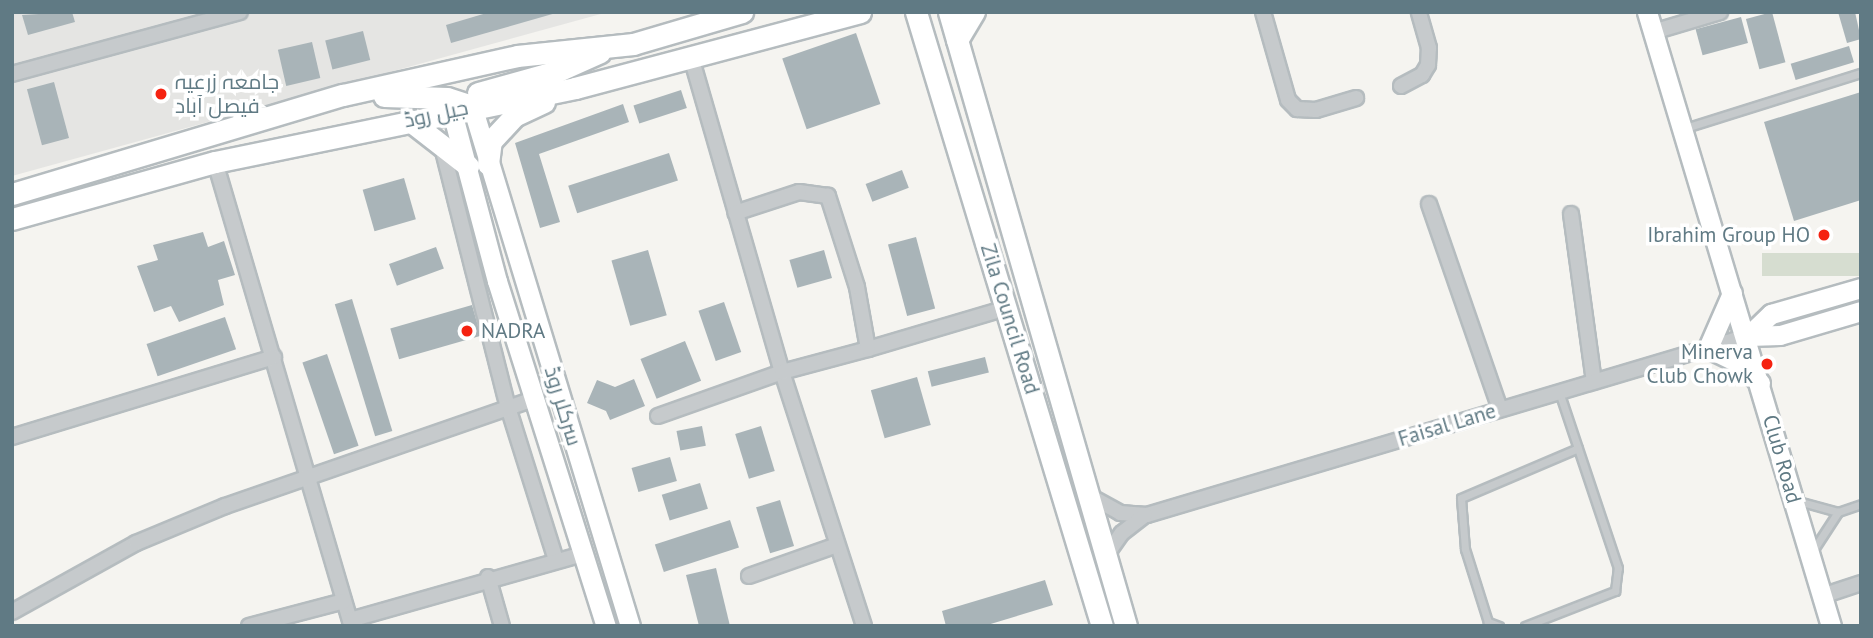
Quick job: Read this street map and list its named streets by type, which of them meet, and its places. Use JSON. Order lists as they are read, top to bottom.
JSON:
{
  "streets": {
    "main road": [
      "جیل روڈ",
      "Zila Council Road",
      "سرکلر روڈ",
      "Faisal Lane",
      "Club Road"
    ]
  },
  "crossings": [
    ["جیل روڈ", "سرکلر روڈ"],
    ["Zila Council Road", "Faisal Lane"],
    ["Faisal Lane", "Club Road"]
  ],
  "places": [
    "جامعہ زرعیہ فیصل آباد",
    "Ibrahim Group HO",
    "NADRA",
    "Minerva Club Chowk"
  ]
}
